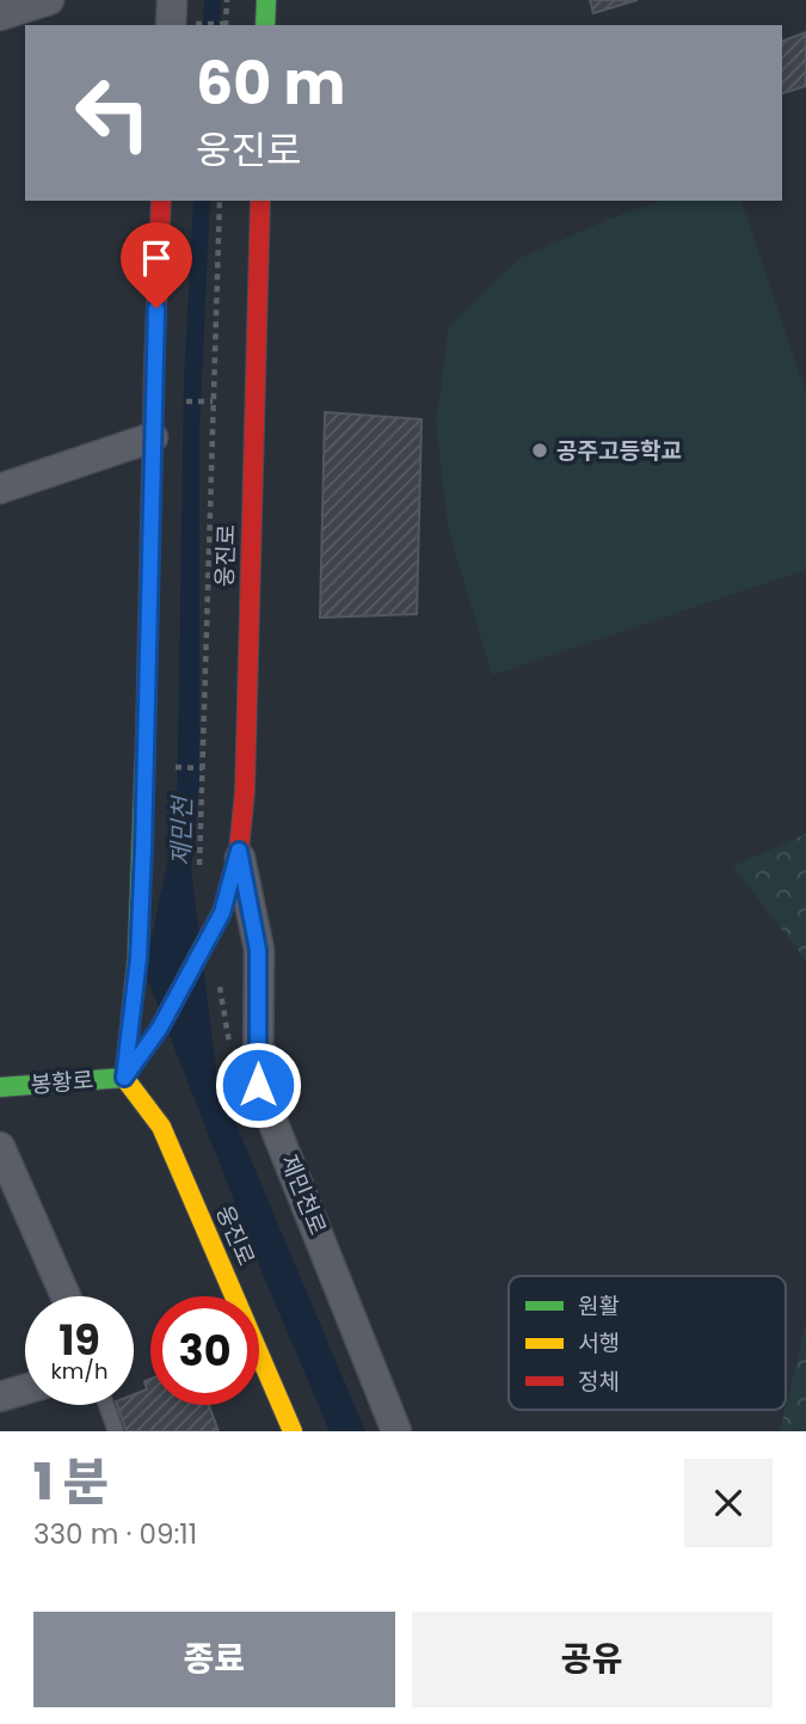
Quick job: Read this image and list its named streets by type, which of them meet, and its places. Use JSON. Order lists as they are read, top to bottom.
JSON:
{
  "streets": {
    "main road": ["웅진로", "봉황로"],
    "street": ["제민천로"]
  },
  "crossings": [
    ["웅진로", "봉황로"],
    ["웅진로", "제민천로"]
  ],
  "water": ["제민천"],
  "places": ["공주고등학교"],
  "legend": ["원활", "서행", "정체"],
  "page": {
    "turn": ["60 m", "웅진로"],
    "speed": "19 km/h",
    "limit": "30",
    "heading": ["1 분", "330 m · 09:11"],
    "buttons": ["종료", "공유"]
  }
}
